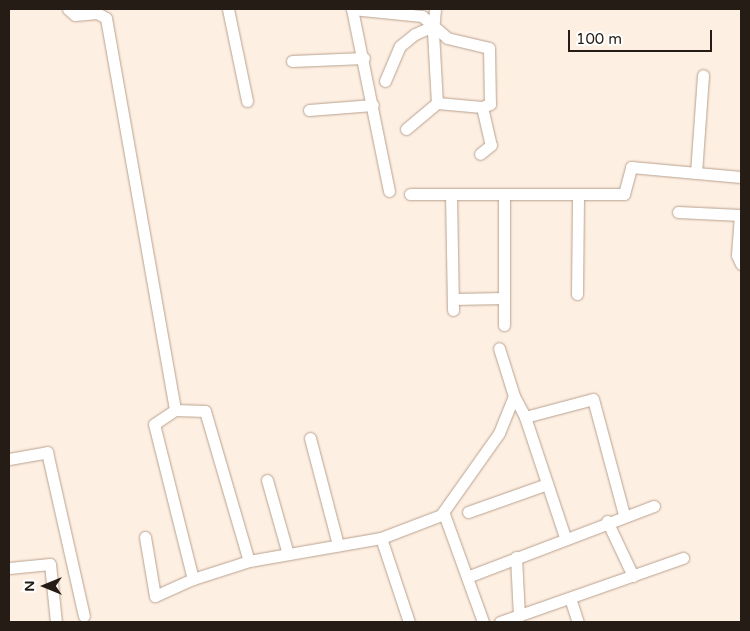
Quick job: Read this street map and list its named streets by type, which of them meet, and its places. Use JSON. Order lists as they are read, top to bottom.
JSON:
{
  "scale_bar": "100 m",
  "north": "left"
}
